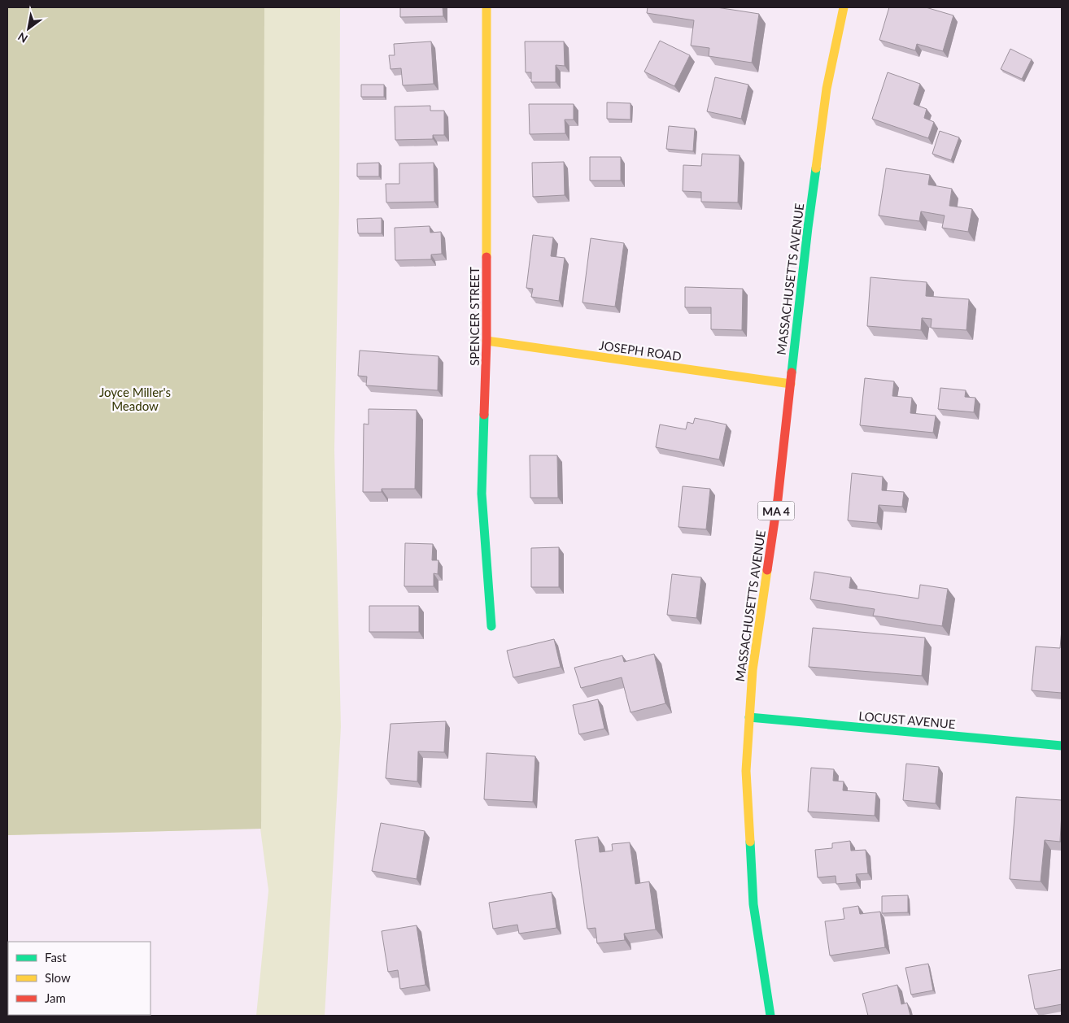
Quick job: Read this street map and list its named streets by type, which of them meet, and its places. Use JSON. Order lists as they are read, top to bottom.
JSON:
{
  "streets": {
    "street": [
      "MASSACHUSETTS AVENUE",
      "SPENCER STREET",
      "JOSEPH ROAD",
      "MA 4",
      "LOCUST AVENUE"
    ]
  },
  "crossings": [
    ["MASSACHUSETTS AVENUE", "JOSEPH ROAD"],
    ["MASSACHUSETTS AVENUE", "LOCUST AVENUE"],
    ["SPENCER STREET", "JOSEPH ROAD"]
  ],
  "parks": ["Joyce Miller's Meadow"],
  "legend": ["Fast", "Slow", "Jam"],
  "north": "bottom left"
}
